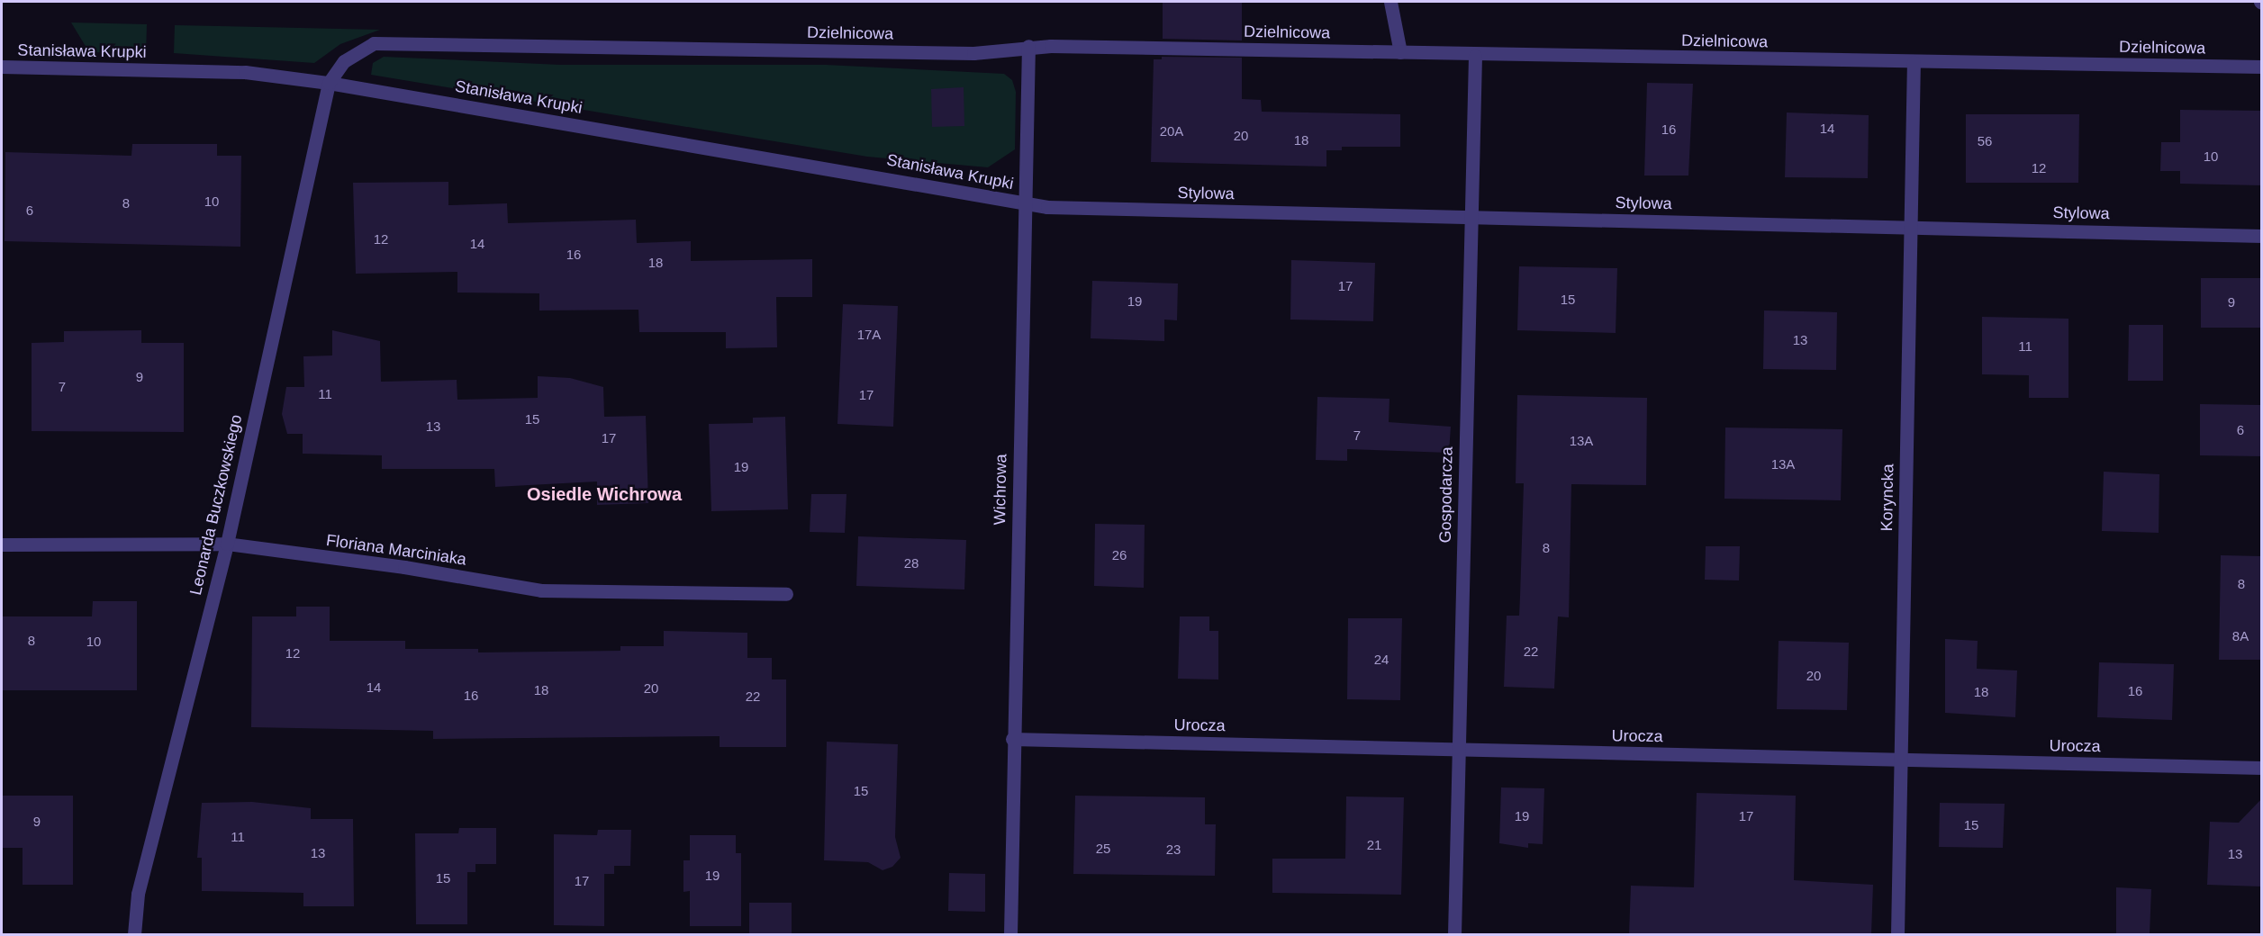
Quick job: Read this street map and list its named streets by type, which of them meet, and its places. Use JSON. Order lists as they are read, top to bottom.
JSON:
{
  "streets": {
    "street": [
      "Dzielnicowa",
      "Stanisława Krupki",
      "Stylowa",
      "Wichrowa",
      "Gospodarcza",
      "Koryncka",
      "Leonarda Buczkowskiego",
      "Floriana Marciniaka",
      "Urocza"
    ]
  },
  "crossings": [
    ["Dzielnicowa", "Stanisława Krupki"],
    ["Dzielnicowa", "Wichrowa"],
    ["Dzielnicowa", "Gospodarcza"],
    ["Dzielnicowa", "Koryncka"],
    ["Dzielnicowa", "Leonarda Buczkowskiego"],
    ["Stanisława Krupki", "Stylowa"],
    ["Stanisława Krupki", "Wichrowa"],
    ["Stanisława Krupki", "Leonarda Buczkowskiego"],
    ["Stylowa", "Wichrowa"],
    ["Stylowa", "Gospodarcza"],
    ["Stylowa", "Koryncka"],
    ["Wichrowa", "Urocza"],
    ["Gospodarcza", "Urocza"],
    ["Koryncka", "Urocza"],
    ["Leonarda Buczkowskiego", "Floriana Marciniaka"]
  ],
  "districts": ["Osiedle Wichrowa"],
  "house_numbers": [
    "14",
    "16",
    "20A",
    "20",
    "18",
    "56",
    "10",
    "12",
    "10",
    "8",
    "6",
    "12",
    "14",
    "16",
    "18",
    "17",
    "15",
    "19",
    "9",
    "17A",
    "13",
    "11",
    "9",
    "7",
    "11",
    "17",
    "15",
    "13",
    "6",
    "7",
    "17",
    "13A",
    "13A",
    "19",
    "8",
    "26",
    "28",
    "8",
    "8A",
    "8",
    "10",
    "22",
    "12",
    "24",
    "20",
    "14",
    "20",
    "18",
    "16",
    "18",
    "16",
    "22",
    "15",
    "19",
    "17",
    "9",
    "15",
    "11",
    "21",
    "25",
    "23",
    "13",
    "13",
    "19",
    "15",
    "17"
  ]
}
